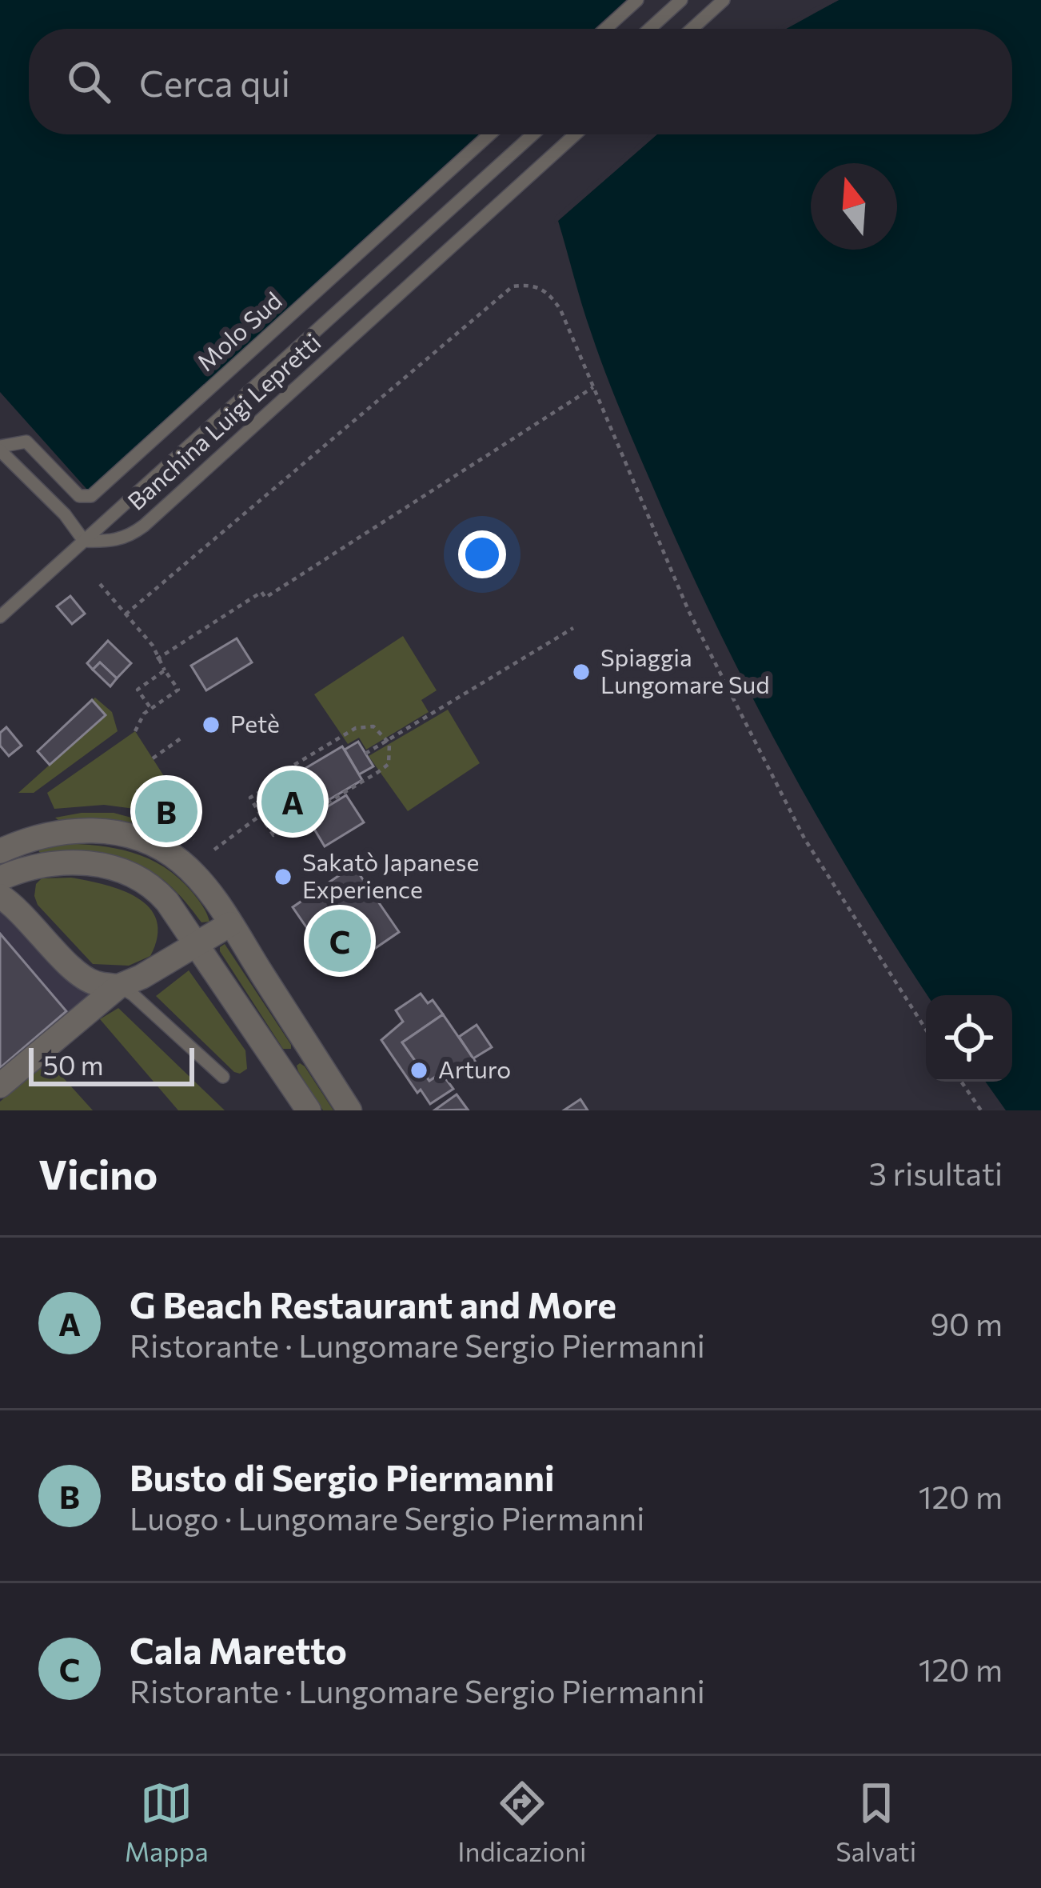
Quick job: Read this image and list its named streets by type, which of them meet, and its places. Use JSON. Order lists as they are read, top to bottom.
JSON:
{
  "streets": {
    "lane": ["Molo Sud", "Banchina Luigi Lepretti"]
  },
  "places": [
    "Spiaggia Lungomare Sud",
    "Petè",
    "Sakatò Japanese Experience",
    "Arturo"
  ],
  "scale_bar": "50 m",
  "north": "top",
  "page": {
    "search": "Cerca qui",
    "pins": ["A", "B", "C"],
    "scale": "50 m",
    "heading": ["Vicino", "3 risultati"],
    "list": [
      {
        "mark": "A",
        "name": "G Beach Restaurant and More",
        "note": "Ristorante · Lungomare Sergio Piermanni",
        "value": "90 m"
      },
      {
        "mark": "B",
        "name": "Busto di Sergio Piermanni",
        "note": "Luogo · Lungomare Sergio Piermanni",
        "value": "120 m"
      },
      {
        "mark": "C",
        "name": "Cala Maretto",
        "note": "Ristorante · Lungomare Sergio Piermanni",
        "value": "120 m"
      }
    ],
    "nav": ["Mappa", "Indicazioni", "Salvati"]
  }
}
